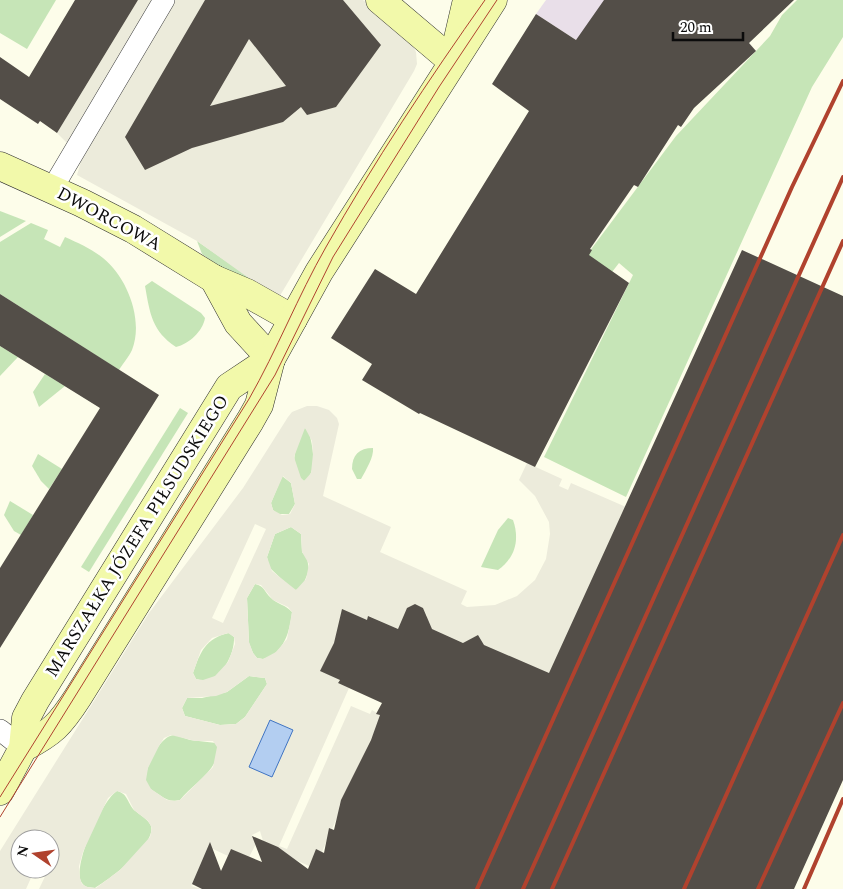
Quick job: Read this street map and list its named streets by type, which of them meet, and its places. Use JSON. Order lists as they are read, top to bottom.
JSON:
{
  "streets": {
    "street": ["DWORCOWA", "MARSZAŁKA JÓZEFA PIŁSUDSKIEGO"]
  },
  "crossings": [
    ["DWORCOWA", "MARSZAŁKA JÓZEFA PIŁSUDSKIEGO"]
  ],
  "scale_bar": "20 m",
  "north": "left"
}
